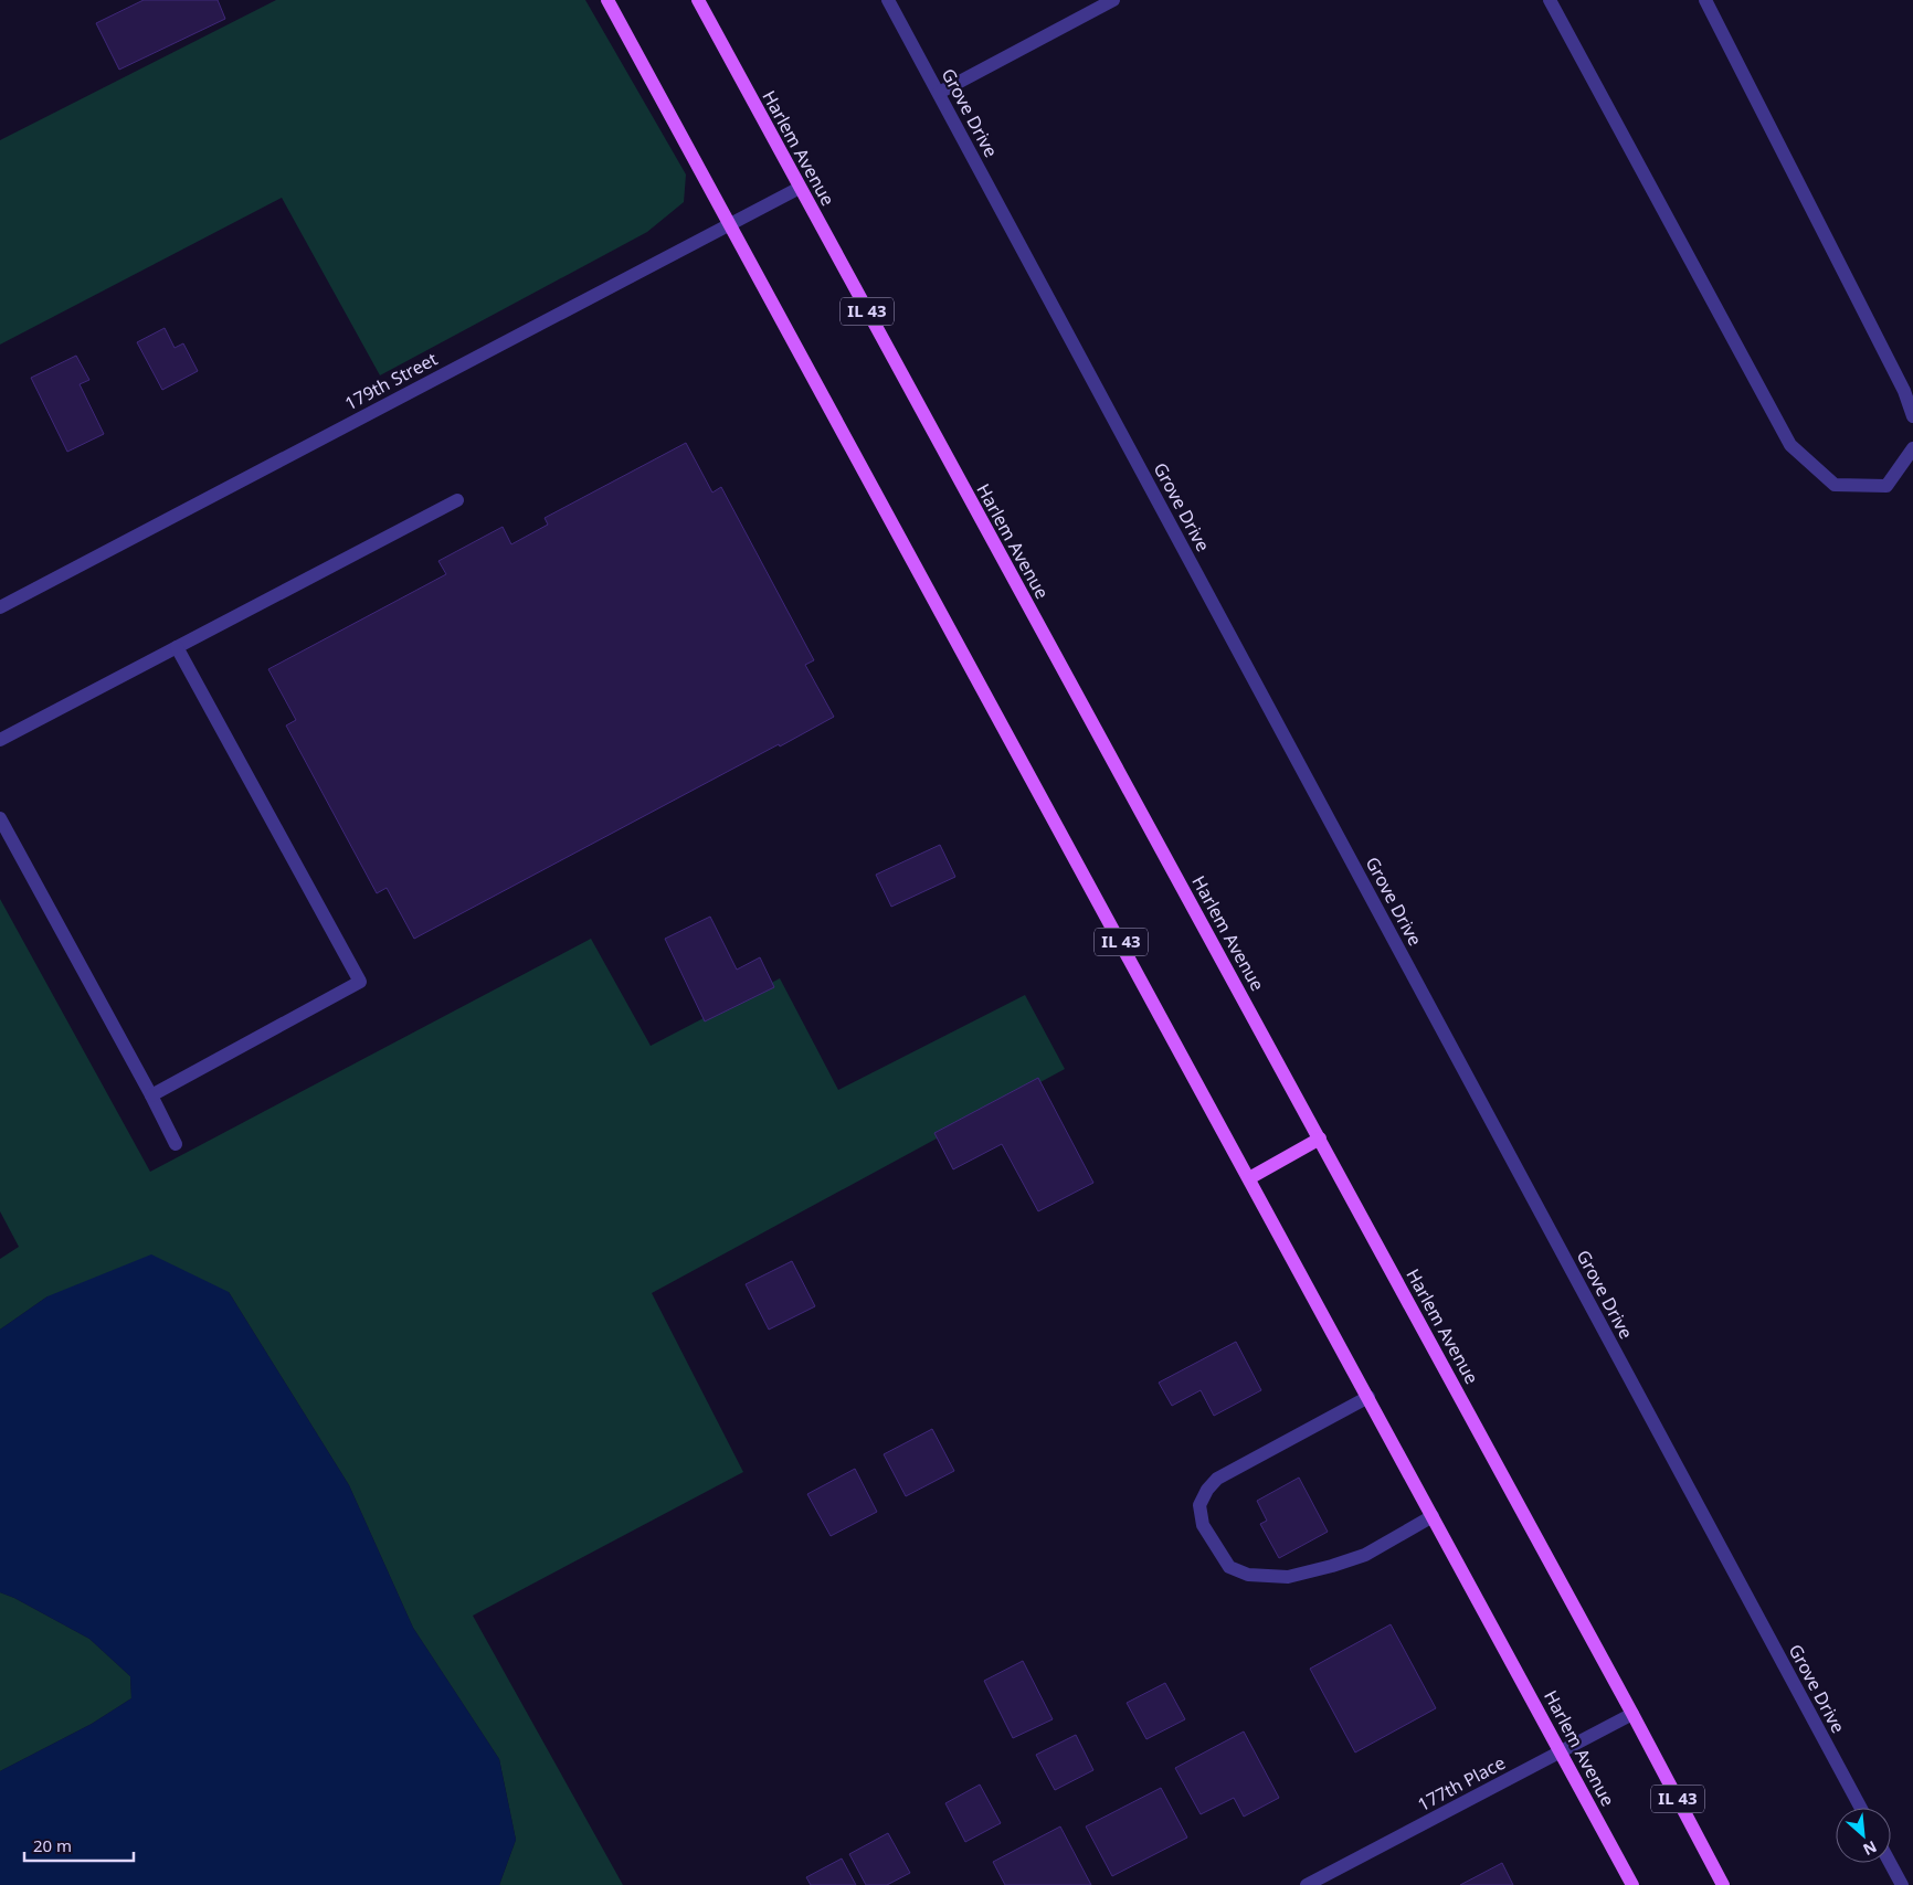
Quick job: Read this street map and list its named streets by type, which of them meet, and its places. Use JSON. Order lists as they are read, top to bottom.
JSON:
{
  "streets": {
    "main road": ["Harlem Avenue", "IL 43"],
    "street": ["Grove Drive", "179th Street", "177th Place"]
  },
  "crossings": [
    ["Harlem Avenue", "179th Street"],
    ["Harlem Avenue", "177th Place"]
  ],
  "scale_bar": "20 m",
  "north": "bottom right"
}
